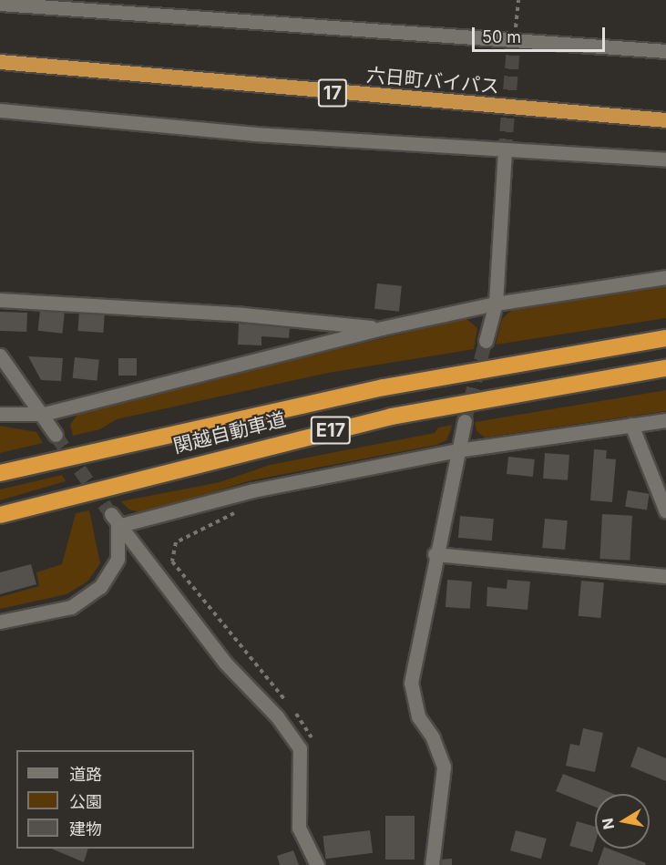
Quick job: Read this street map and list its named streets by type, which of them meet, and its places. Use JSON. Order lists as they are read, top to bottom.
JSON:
{
  "streets": {
    "highway": [
      "六日町バイパス",
      "17",
      "E17",
      "関越自動車道"
    ]
  },
  "legend": ["道路", "公園", "建物"],
  "scale_bar": "50 m",
  "north": "left"
}
